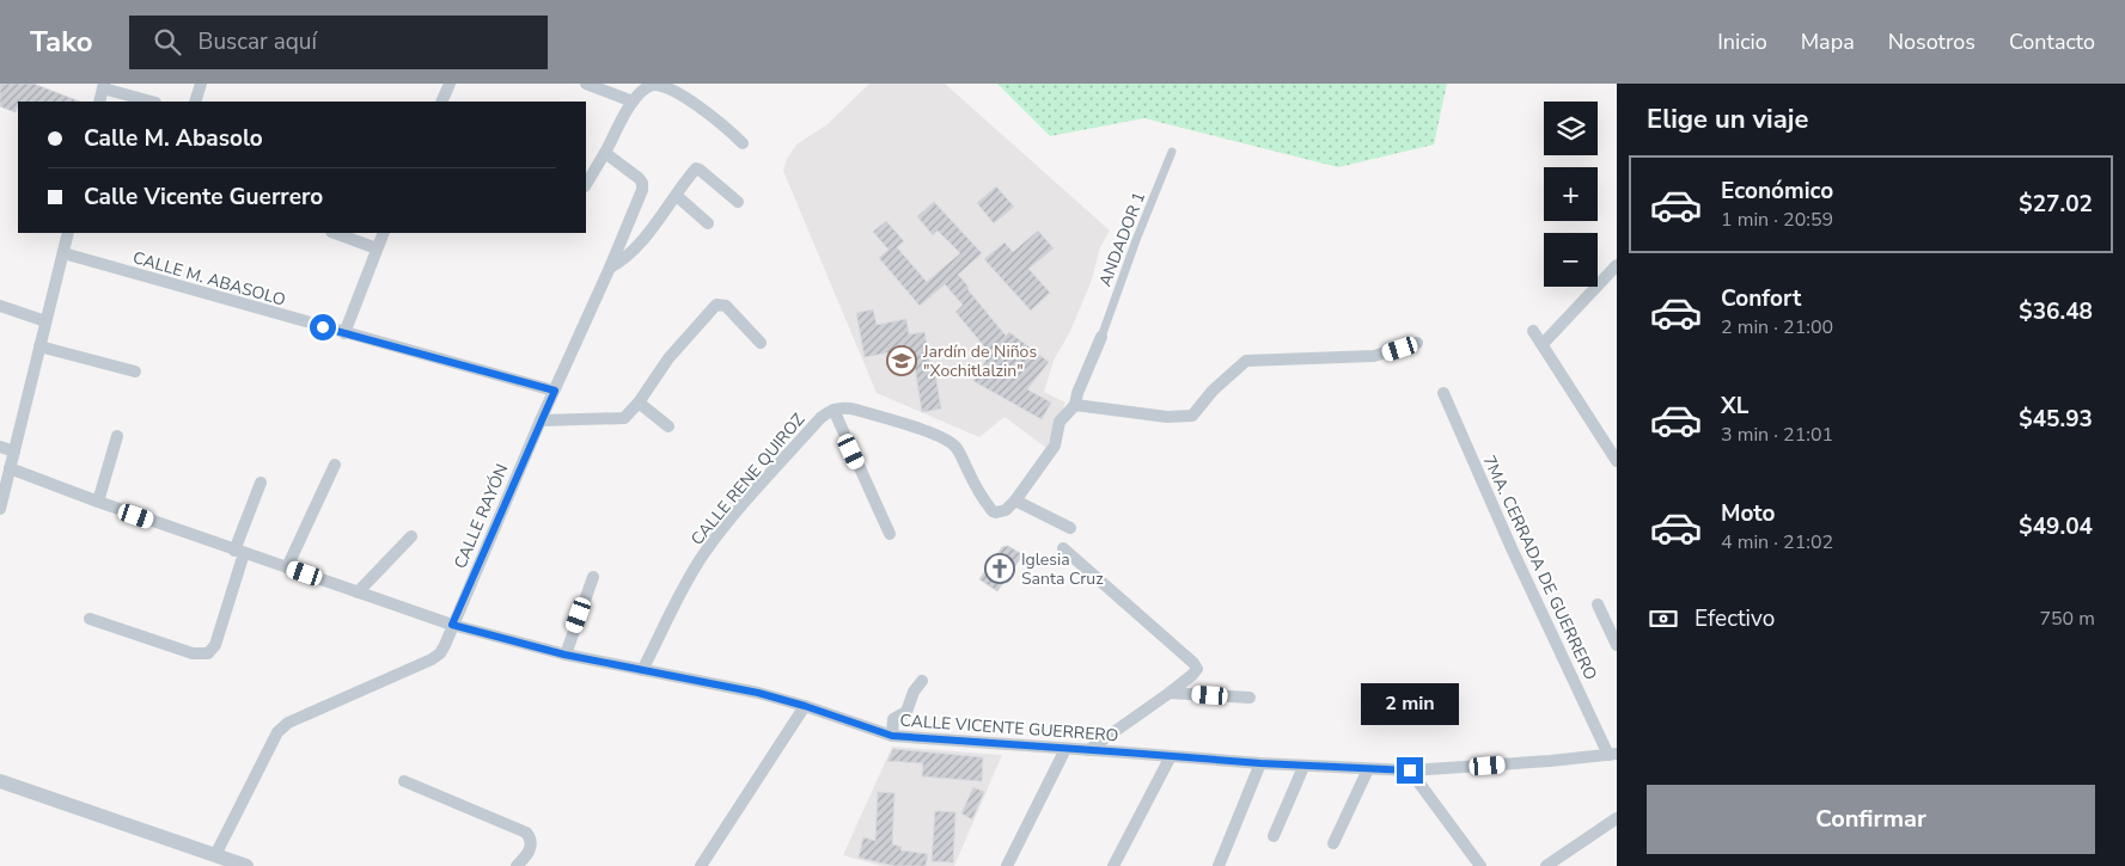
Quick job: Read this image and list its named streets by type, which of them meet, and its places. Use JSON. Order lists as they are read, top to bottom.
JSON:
{
  "streets": {
    "street": [
      "ANDADOR 1",
      "CALLE M. ABASOLO",
      "CALLE RENE QUIROZ",
      "CALLE RAYÓN",
      "7MA. CERRADA DE GUERRERO",
      "CALLE VICENTE GUERRERO"
    ]
  },
  "crossings": [
    ["CALLE M. ABASOLO", "CALLE RAYÓN"],
    ["CALLE RENE QUIROZ", "CALLE VICENTE GUERRERO"],
    ["CALLE RAYÓN", "CALLE VICENTE GUERRERO"],
    ["7MA. CERRADA DE GUERRERO", "CALLE VICENTE GUERRERO"]
  ],
  "places": {
    "school or university": ["Jardín de Niños \"Xochitlalzin\""],
    "church": ["Iglesia Santa Cruz"]
  },
  "page": {
    "header": "Tako",
    "search": "Buscar aquí",
    "nav": [
      "Inicio",
      "Mapa",
      "Nosotros",
      "Contacto"
    ],
    "heading": "Elige un viaje",
    "map_buttons": ["+", "−"],
    "banner": ["Calle M. Abasolo", "Calle Vicente Guerrero"],
    "list": [
      {
        "name": "Económico",
        "note": "1 min · 20:59",
        "value": "$27.02"
      },
      {
        "name": "Confort",
        "note": "2 min · 21:00",
        "value": "$36.48"
      },
      {
        "name": "XL",
        "note": "3 min · 21:01",
        "value": "$45.93"
      },
      {
        "name": "Moto",
        "note": "4 min · 21:02",
        "value": "$49.04"
      }
    ],
    "pay": ["Efectivo", "750 m"],
    "bubble": "2 min",
    "buttons": "Confirmar"
  }
}
